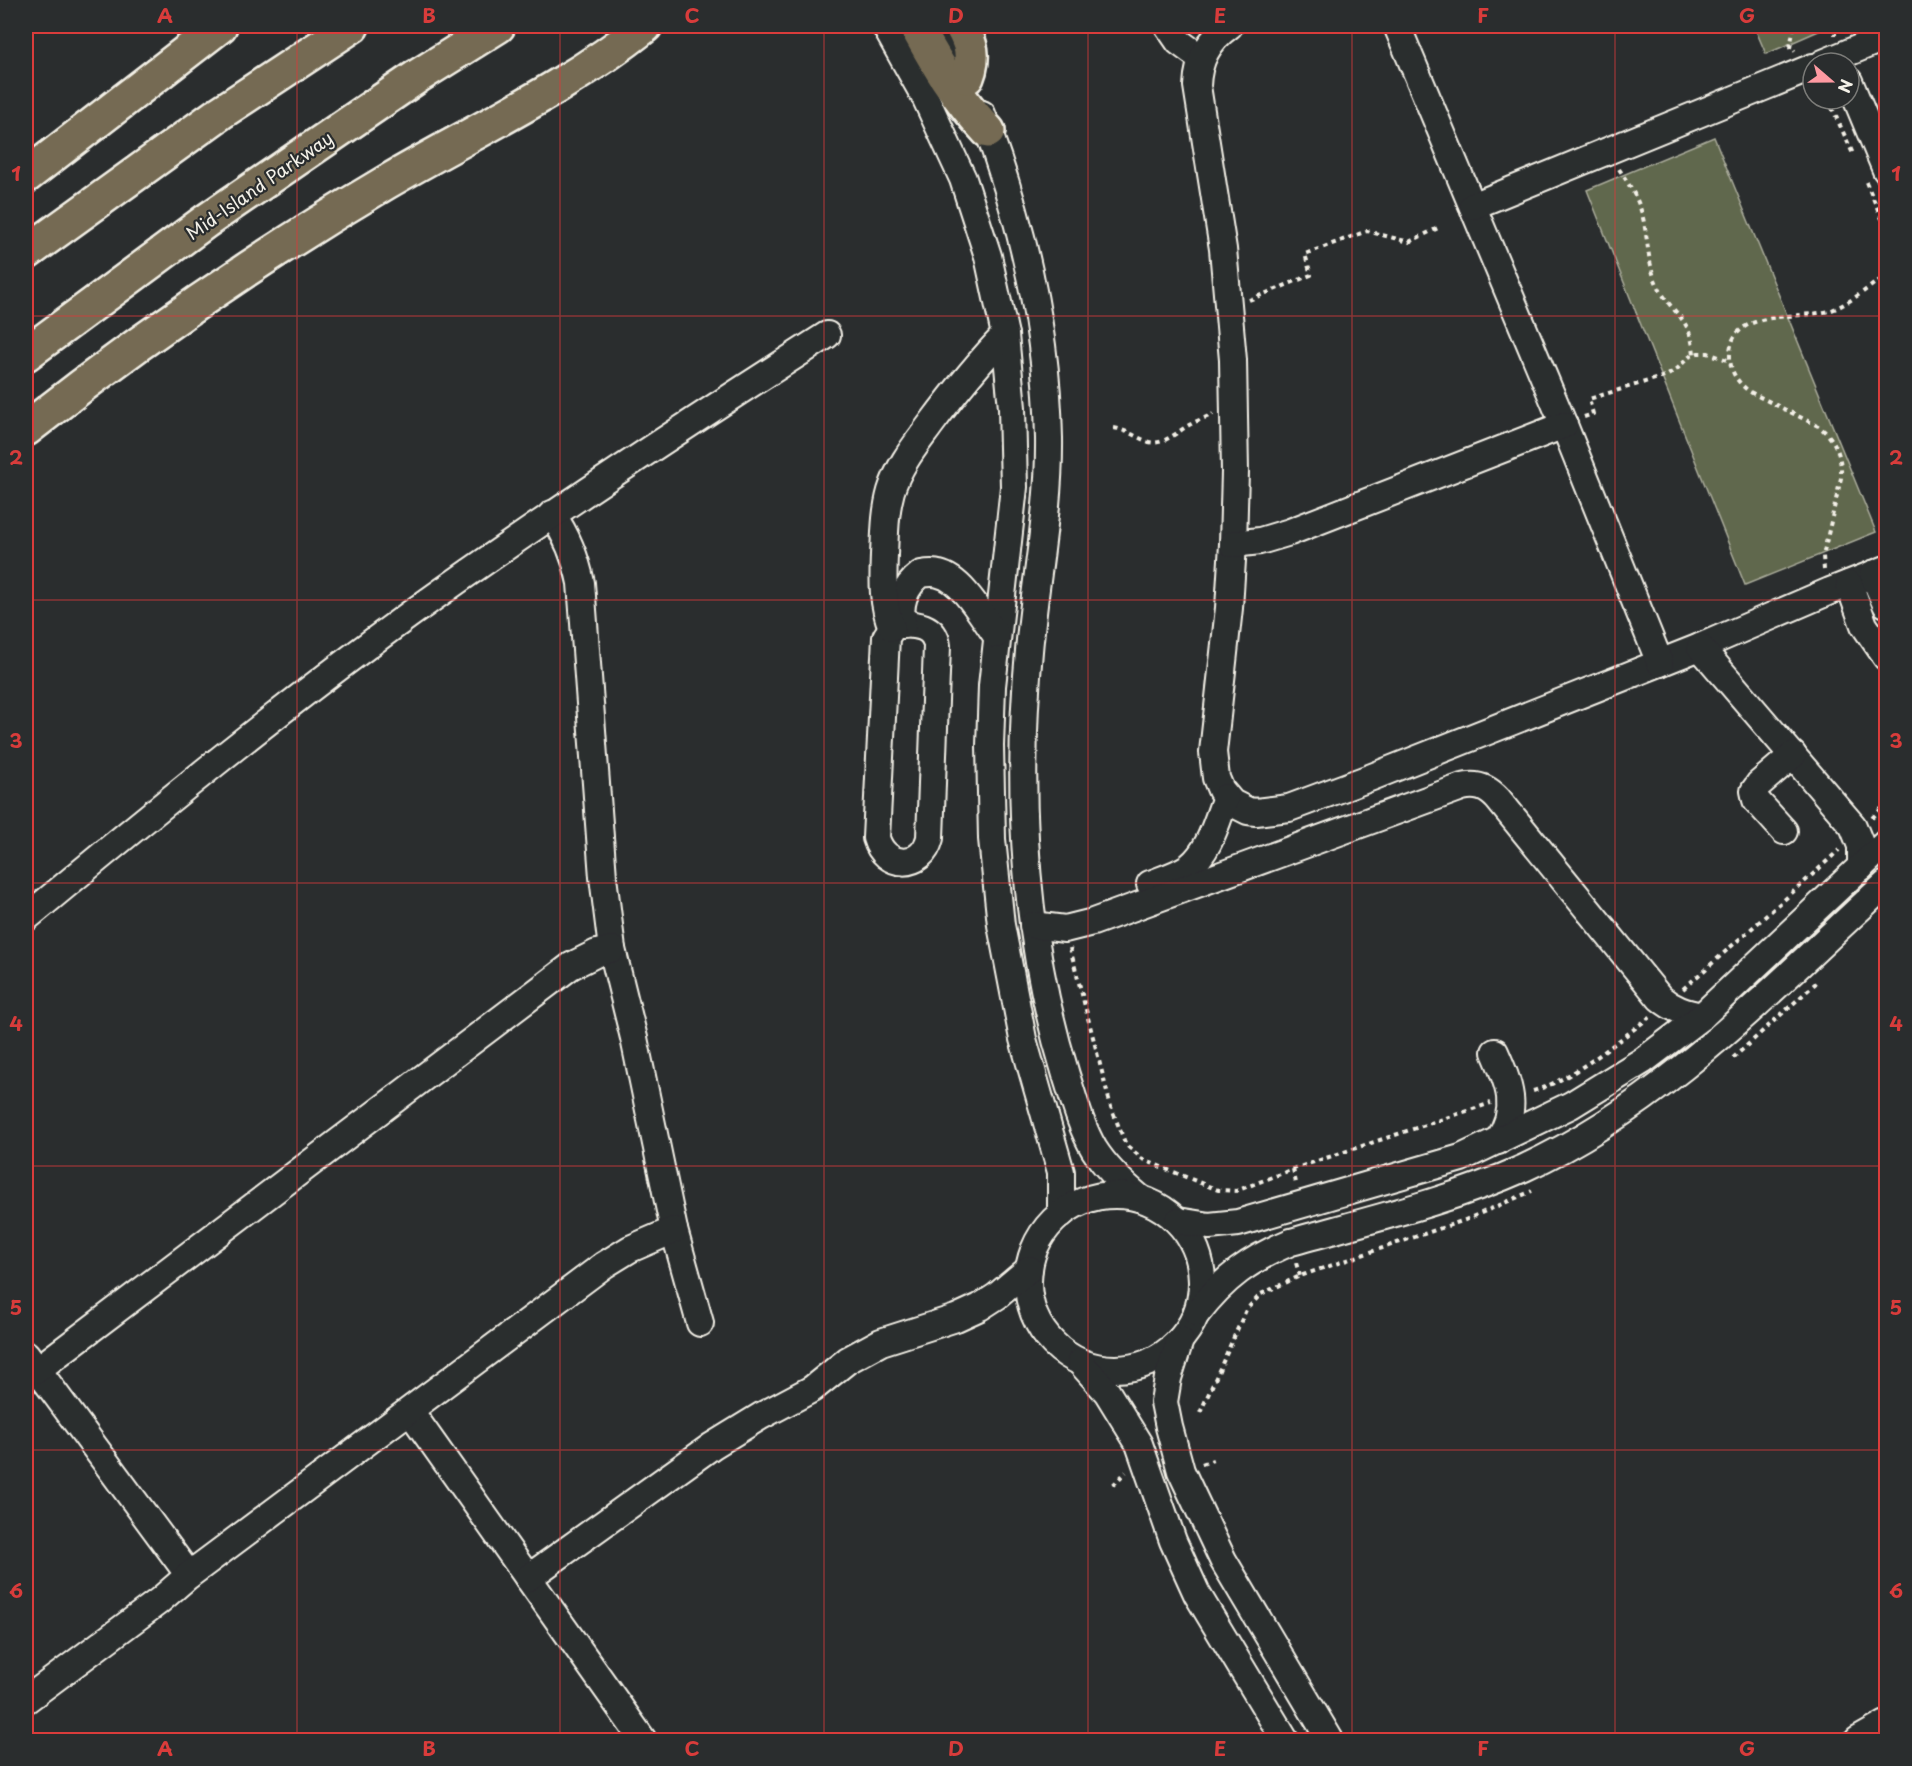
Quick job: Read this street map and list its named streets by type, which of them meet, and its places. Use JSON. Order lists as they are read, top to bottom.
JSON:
{
  "streets": {
    "main road": ["Mid-Island Parkway"]
  },
  "north": "right",
  "grid": {
    "columns": [
      "A",
      "B",
      "C",
      "D",
      "E",
      "F",
      "G"
    ],
    "rows": [
      "1",
      "2",
      "3",
      "4",
      "5",
      "6"
    ]
  }
}
